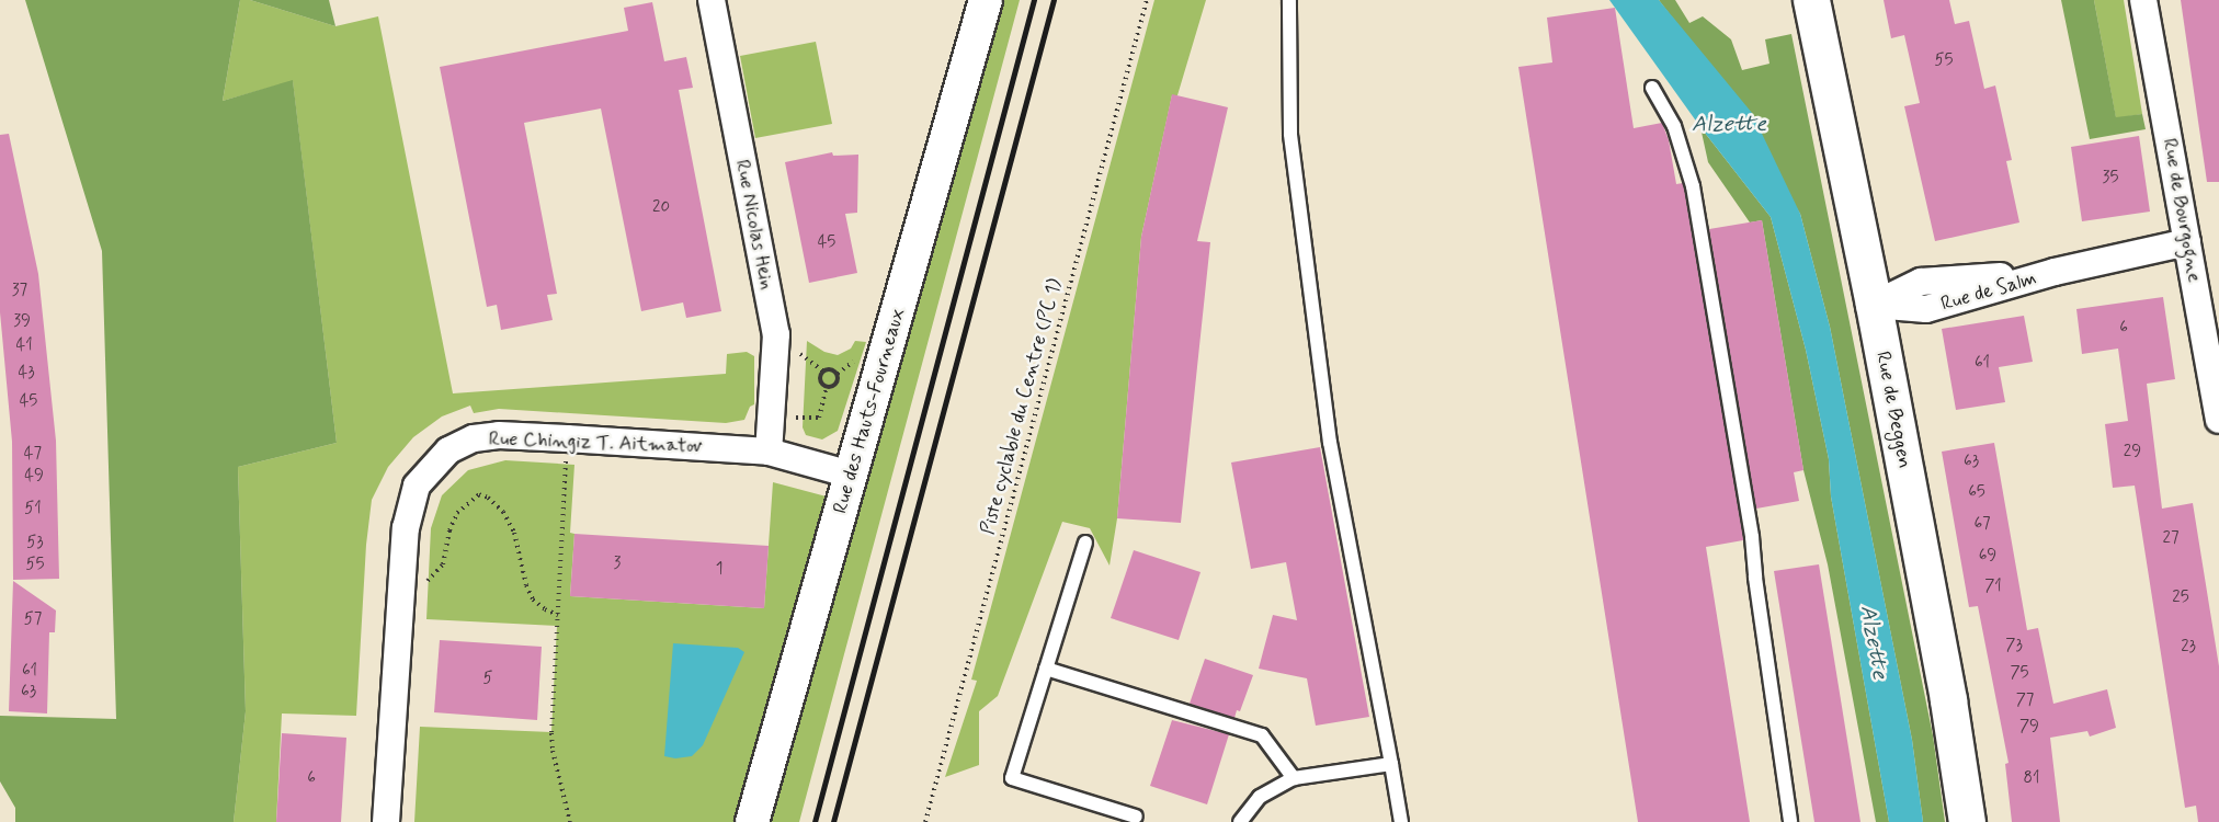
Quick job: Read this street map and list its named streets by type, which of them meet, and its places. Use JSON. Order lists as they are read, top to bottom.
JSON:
{
  "streets": {
    "main road": ["Rue de Beggen"],
    "street": [
      "Rue de Bourgogne",
      "Rue Nicolas Hein",
      "Rue de Salm",
      "Rue des Hauts-Fourneaux",
      "Rue Chingiz T. Aitmatov"
    ],
    "path": ["Piste cyclable du Centre (PC 1)"]
  },
  "crossings": [
    ["Rue de Bourgogne", "Rue de Salm"],
    ["Rue Nicolas Hein", "Rue Chingiz T. Aitmatov"],
    ["Rue de Salm", "Rue de Beggen"],
    ["Rue des Hauts-Fourneaux", "Rue Chingiz T. Aitmatov"]
  ],
  "water": ["Alzette"],
  "house_numbers": [
    "55",
    "35",
    "20",
    "45",
    "37",
    "39",
    "6",
    "41",
    "61",
    "43",
    "45",
    "29",
    "47",
    "63",
    "49",
    "65",
    "51",
    "67",
    "27",
    "53",
    "69",
    "3",
    "55",
    "1",
    "71",
    "25",
    "57",
    "73",
    "23",
    "61",
    "75",
    "5",
    "63",
    "77",
    "79",
    "6",
    "81"
  ]
}
